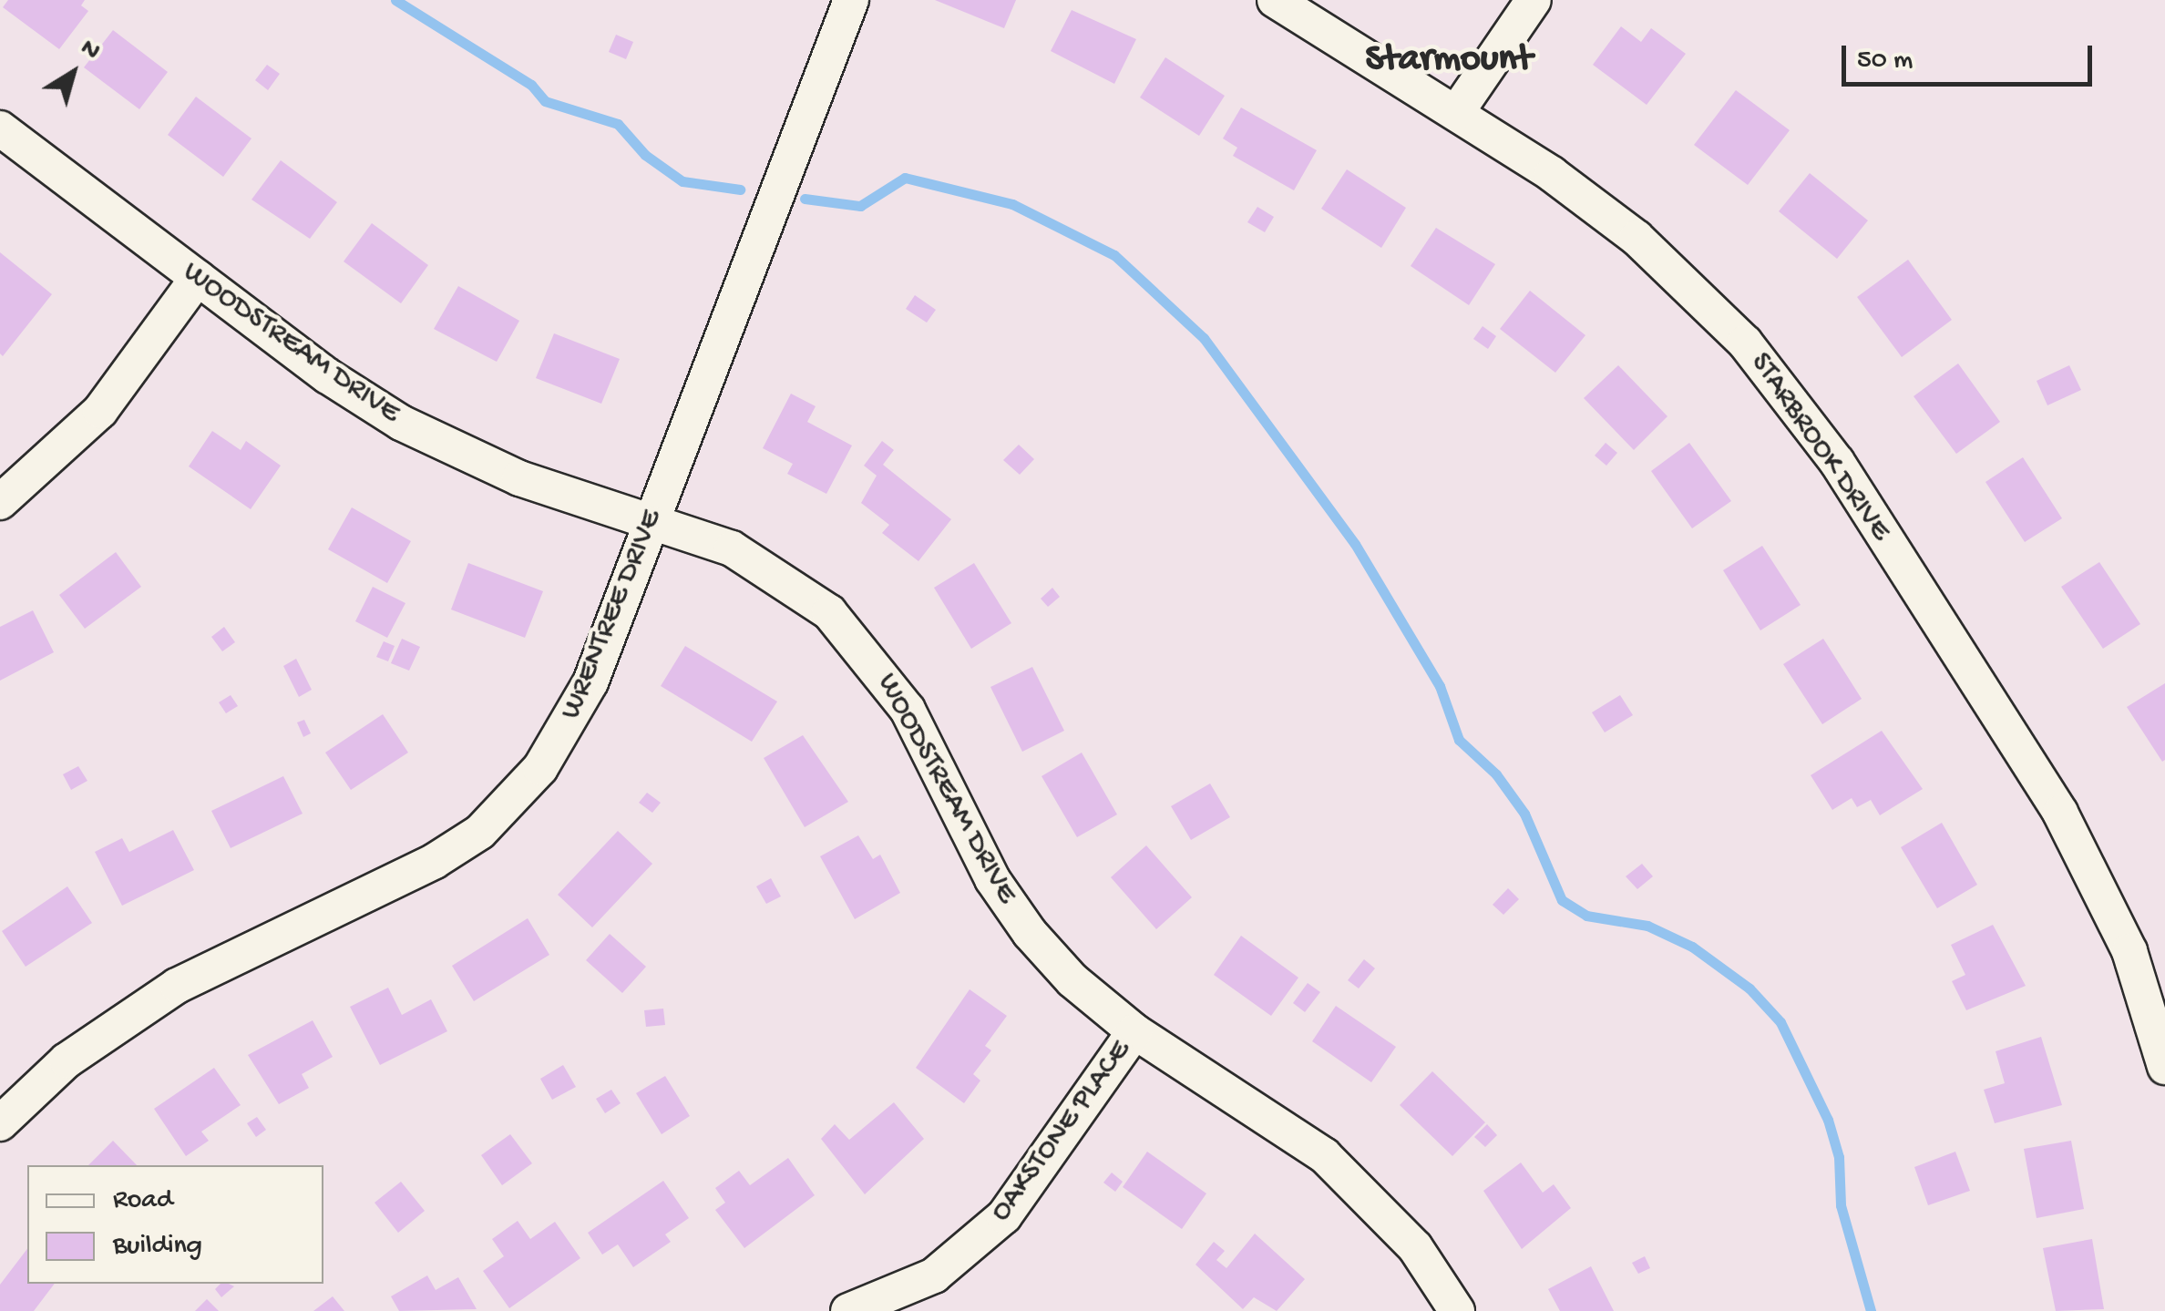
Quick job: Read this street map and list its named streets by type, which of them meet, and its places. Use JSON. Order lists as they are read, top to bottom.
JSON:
{
  "streets": {
    "street": [
      "WOODSTREAM DRIVE",
      "STARBROOK DRIVE",
      "WRENTREE DRIVE",
      "OAKSTONE PLACE"
    ]
  },
  "crossings": [
    ["WOODSTREAM DRIVE", "WRENTREE DRIVE"],
    ["WOODSTREAM DRIVE", "OAKSTONE PLACE"]
  ],
  "districts": ["Starmount"],
  "legend": ["Road", "Building"],
  "scale_bar": "50 m",
  "north": "top right"
}
